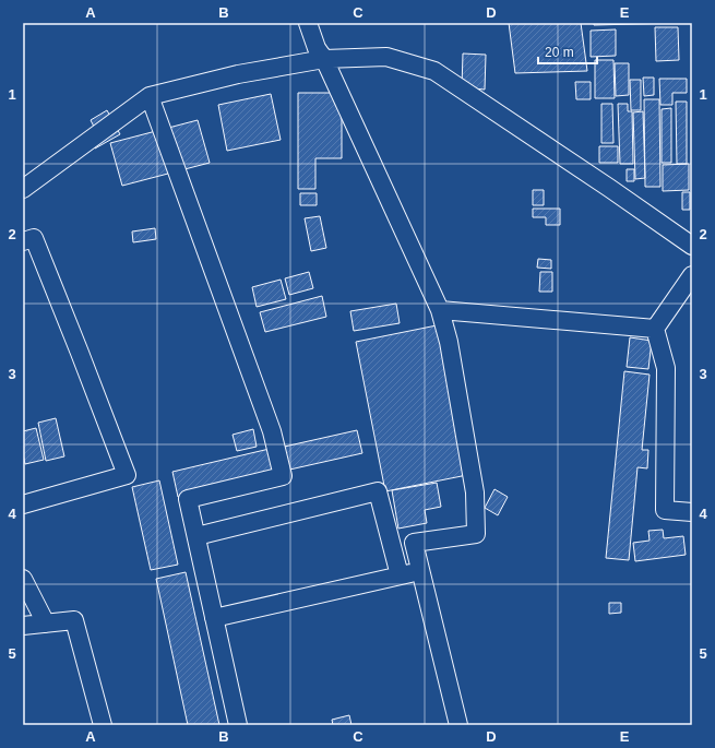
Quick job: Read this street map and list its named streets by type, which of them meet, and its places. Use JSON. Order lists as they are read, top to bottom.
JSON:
{
  "scale_bar": "20 m",
  "grid": {
    "columns": [
      "A",
      "B",
      "C",
      "D",
      "E"
    ],
    "rows": [
      "1",
      "2",
      "3",
      "4",
      "5"
    ]
  }
}
